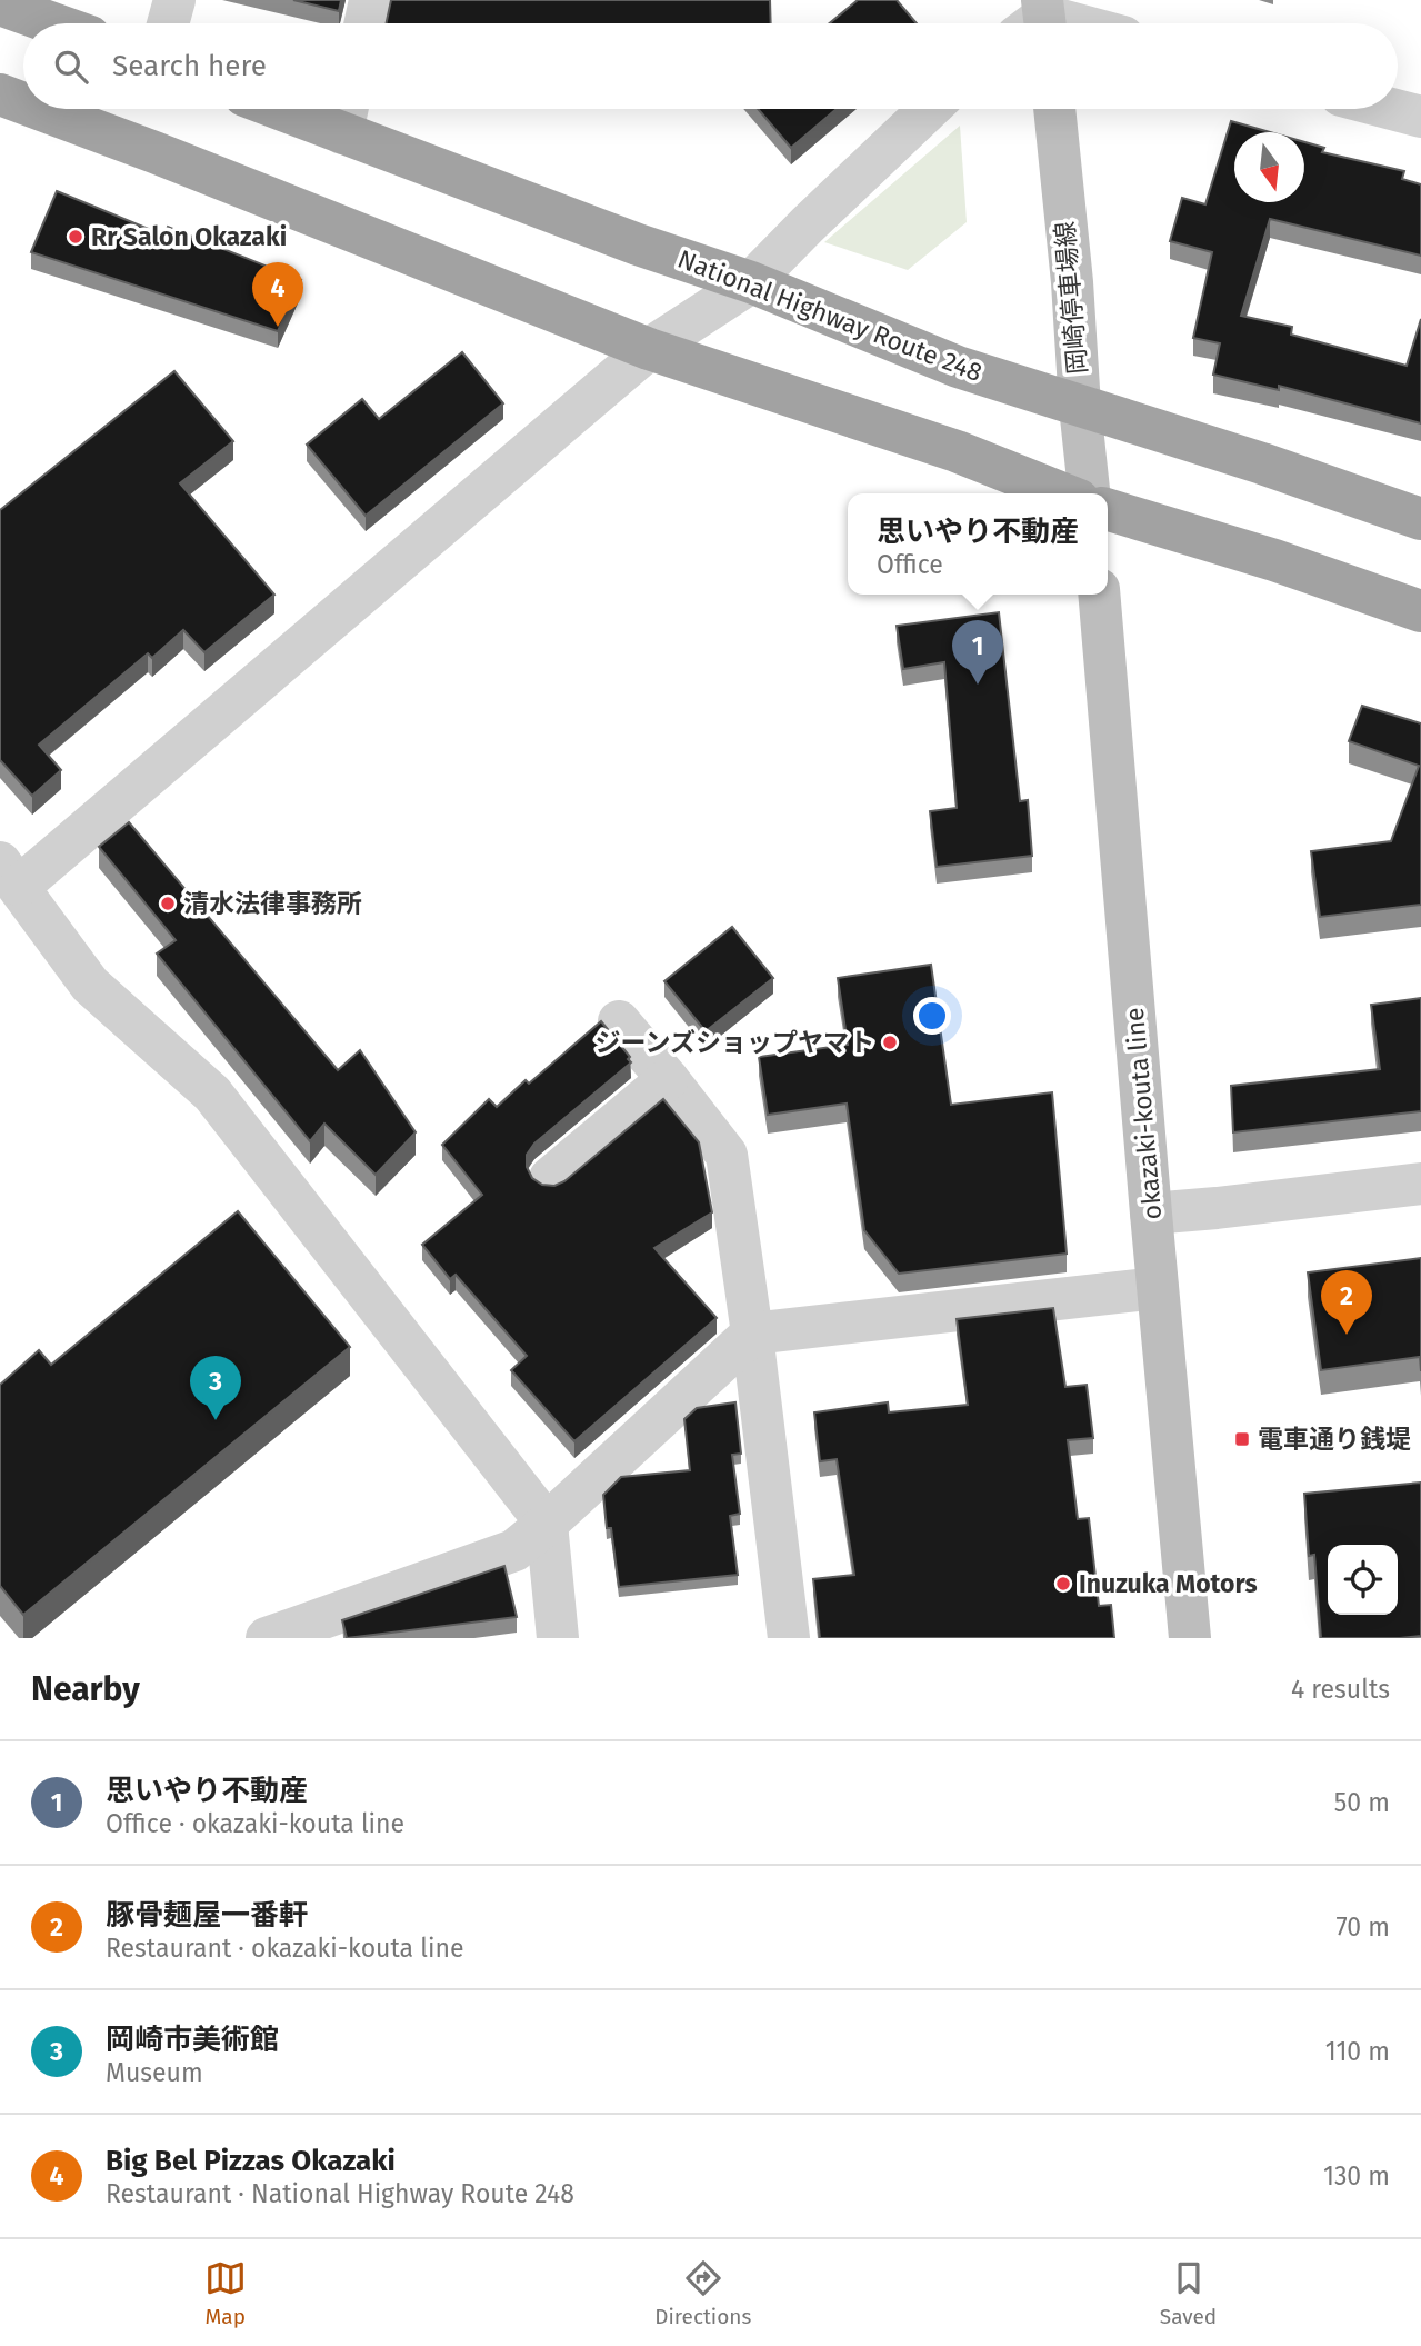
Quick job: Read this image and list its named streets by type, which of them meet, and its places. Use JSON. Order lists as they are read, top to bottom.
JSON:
{
  "streets": {
    "highway": ["National Highway Route 248"],
    "main road": ["岡崎停車場線", "okazaki-kouta line"]
  },
  "crossings": [
    ["岡崎停車場線", "National Highway Route 248"]
  ],
  "places": {
    "other": [
      "Rr Salon Okazaki",
      "清水法律事務所",
      "ジーンズショップヤマト",
      "Inuzuka Motors"
    ],
    "transit": ["電車通り銭堤"]
  },
  "north": "bottom",
  "page": {
    "search": "Search here",
    "pins": [
      "4",
      "1",
      "2",
      "3"
    ],
    "popup": ["思いやり不動産", "Office"],
    "heading": ["Nearby", "4 results"],
    "list": [
      {
        "mark": "1",
        "name": "思いやり不動産",
        "note": "Office · okazaki-kouta line",
        "value": "50 m"
      },
      {
        "mark": "2",
        "name": "豚骨麺屋一番軒",
        "note": "Restaurant · okazaki-kouta line",
        "value": "70 m"
      },
      {
        "mark": "3",
        "name": "岡崎市美術館",
        "note": "Museum",
        "value": "110 m"
      },
      {
        "mark": "4",
        "name": "Big Bel Pizzas Okazaki",
        "note": "Restaurant · National Highway Route 248",
        "value": "130 m"
      }
    ],
    "nav": ["Map", "Directions", "Saved"]
  }
}
